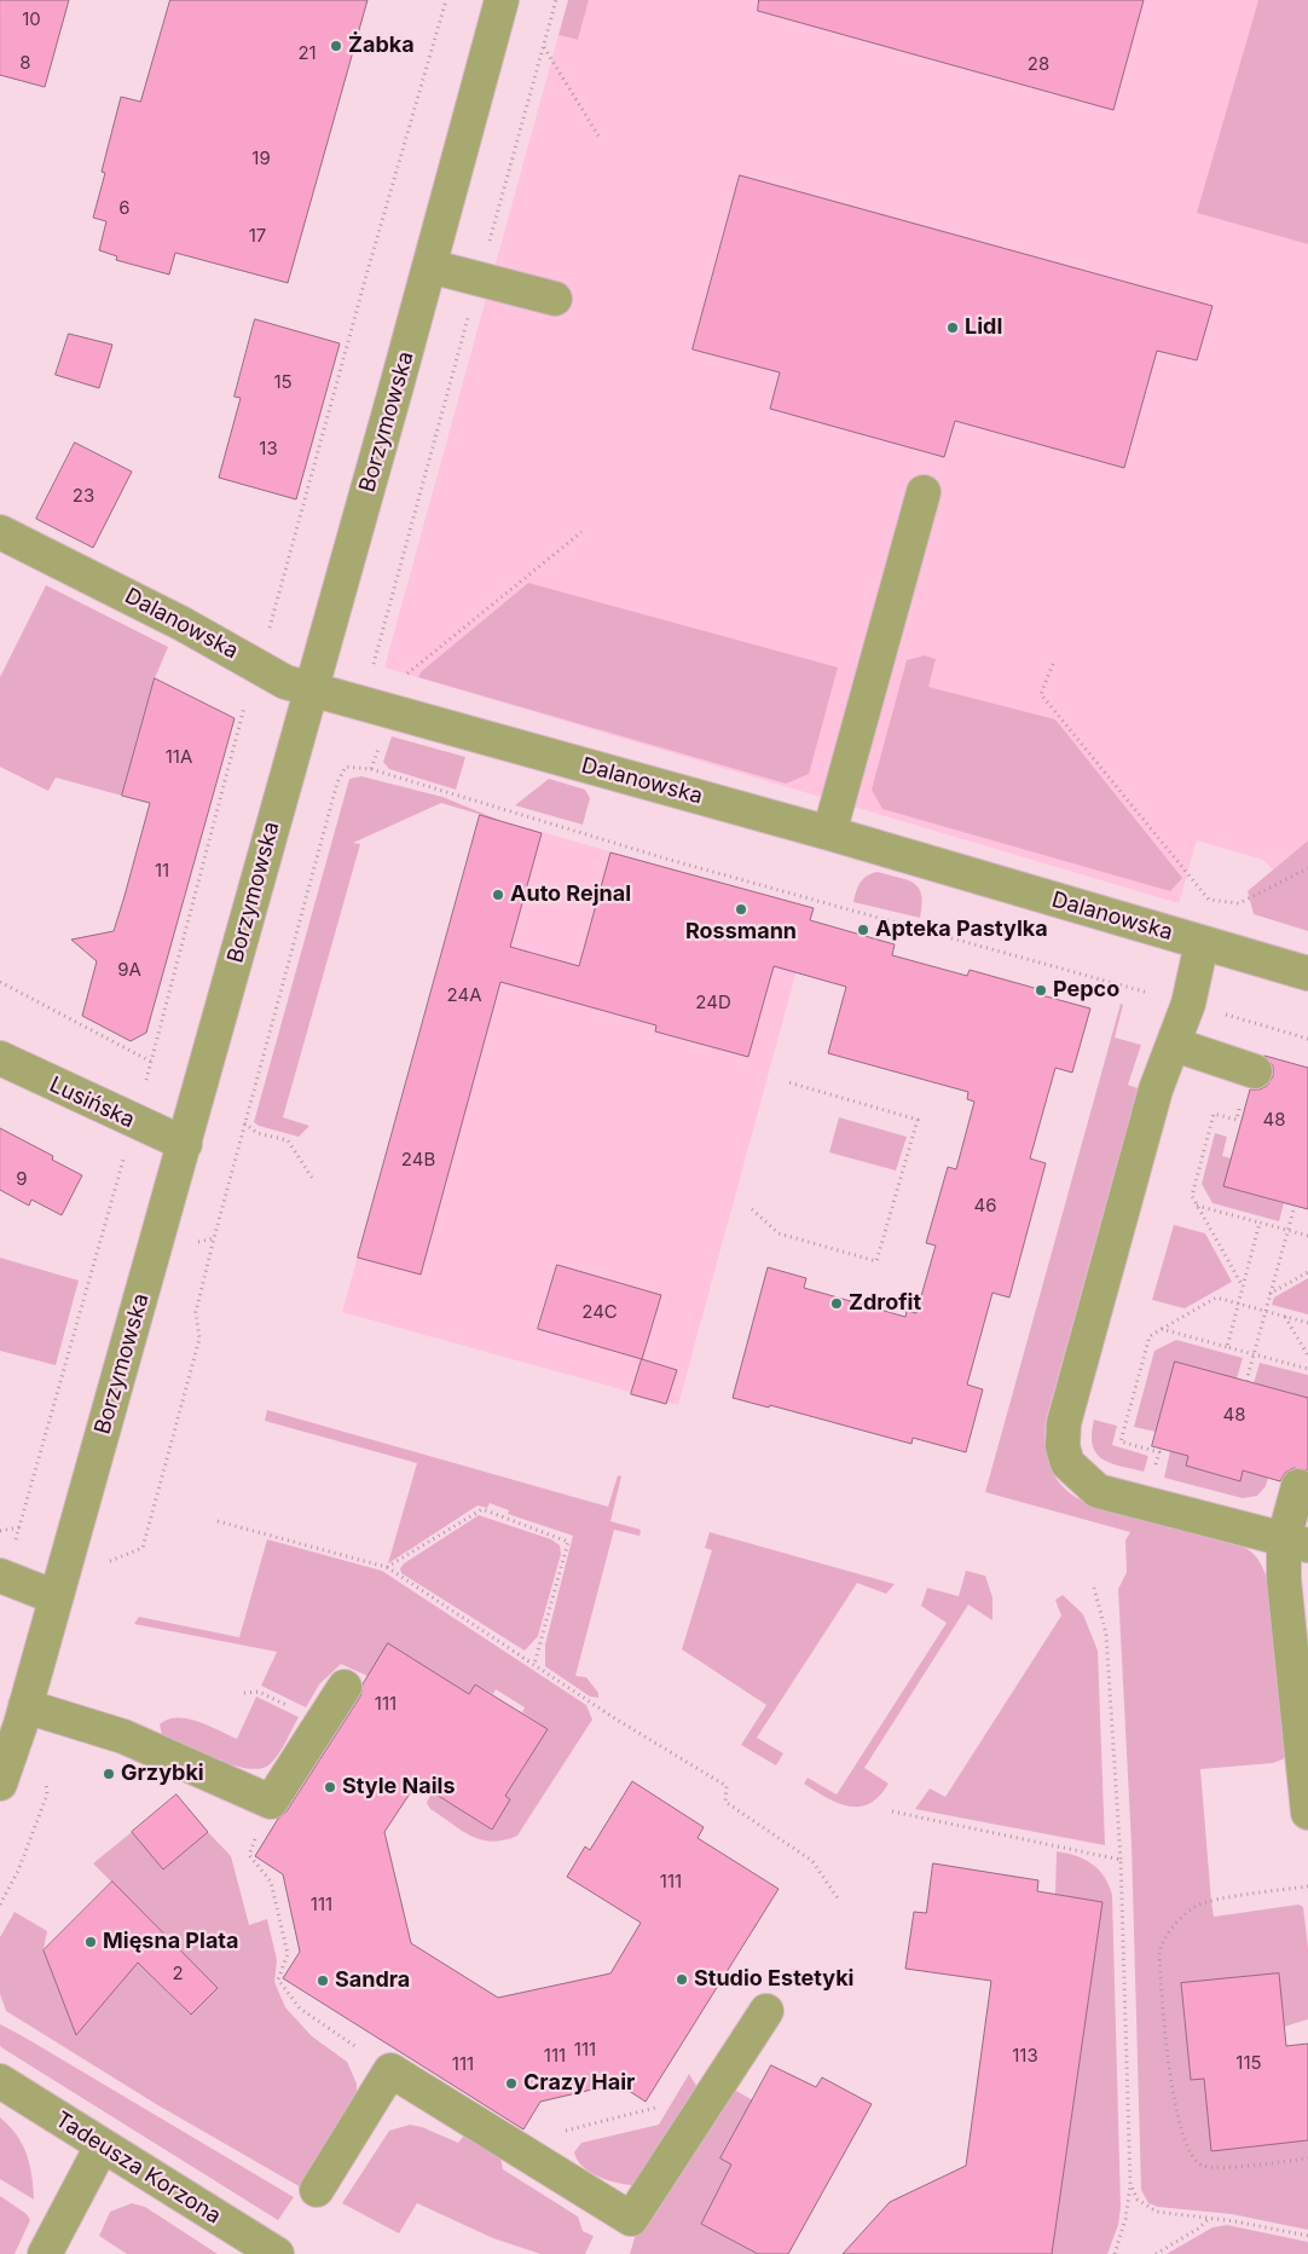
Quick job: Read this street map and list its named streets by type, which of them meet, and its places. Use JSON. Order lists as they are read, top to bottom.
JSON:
{
  "streets": {
    "street": [
      "Borzymowska",
      "Dalanowska",
      "Lusińska",
      "Tadeusza Korzona"
    ]
  },
  "crossings": [
    ["Borzymowska", "Dalanowska"],
    ["Borzymowska", "Lusińska"]
  ],
  "places": [
    "Żabka",
    "Lidl",
    "Auto Rejnal",
    "Rossmann",
    "Apteka Pastylka",
    "Pepco",
    "Zdrofit",
    "Grzybki",
    "Style Nails",
    "Mięsna Plata",
    "Studio Estetyki",
    "Sandra",
    "Crazy Hair"
  ],
  "house_numbers": [
    "10",
    "21",
    "8",
    "28",
    "19",
    "6",
    "17",
    "15",
    "13",
    "23",
    "11A",
    "11",
    "9A",
    "24A",
    "24D",
    "48",
    "24B",
    "9",
    "46",
    "24C",
    "48",
    "111",
    "111",
    "111",
    "2",
    "111",
    "111",
    "113",
    "115",
    "111"
  ]
}
